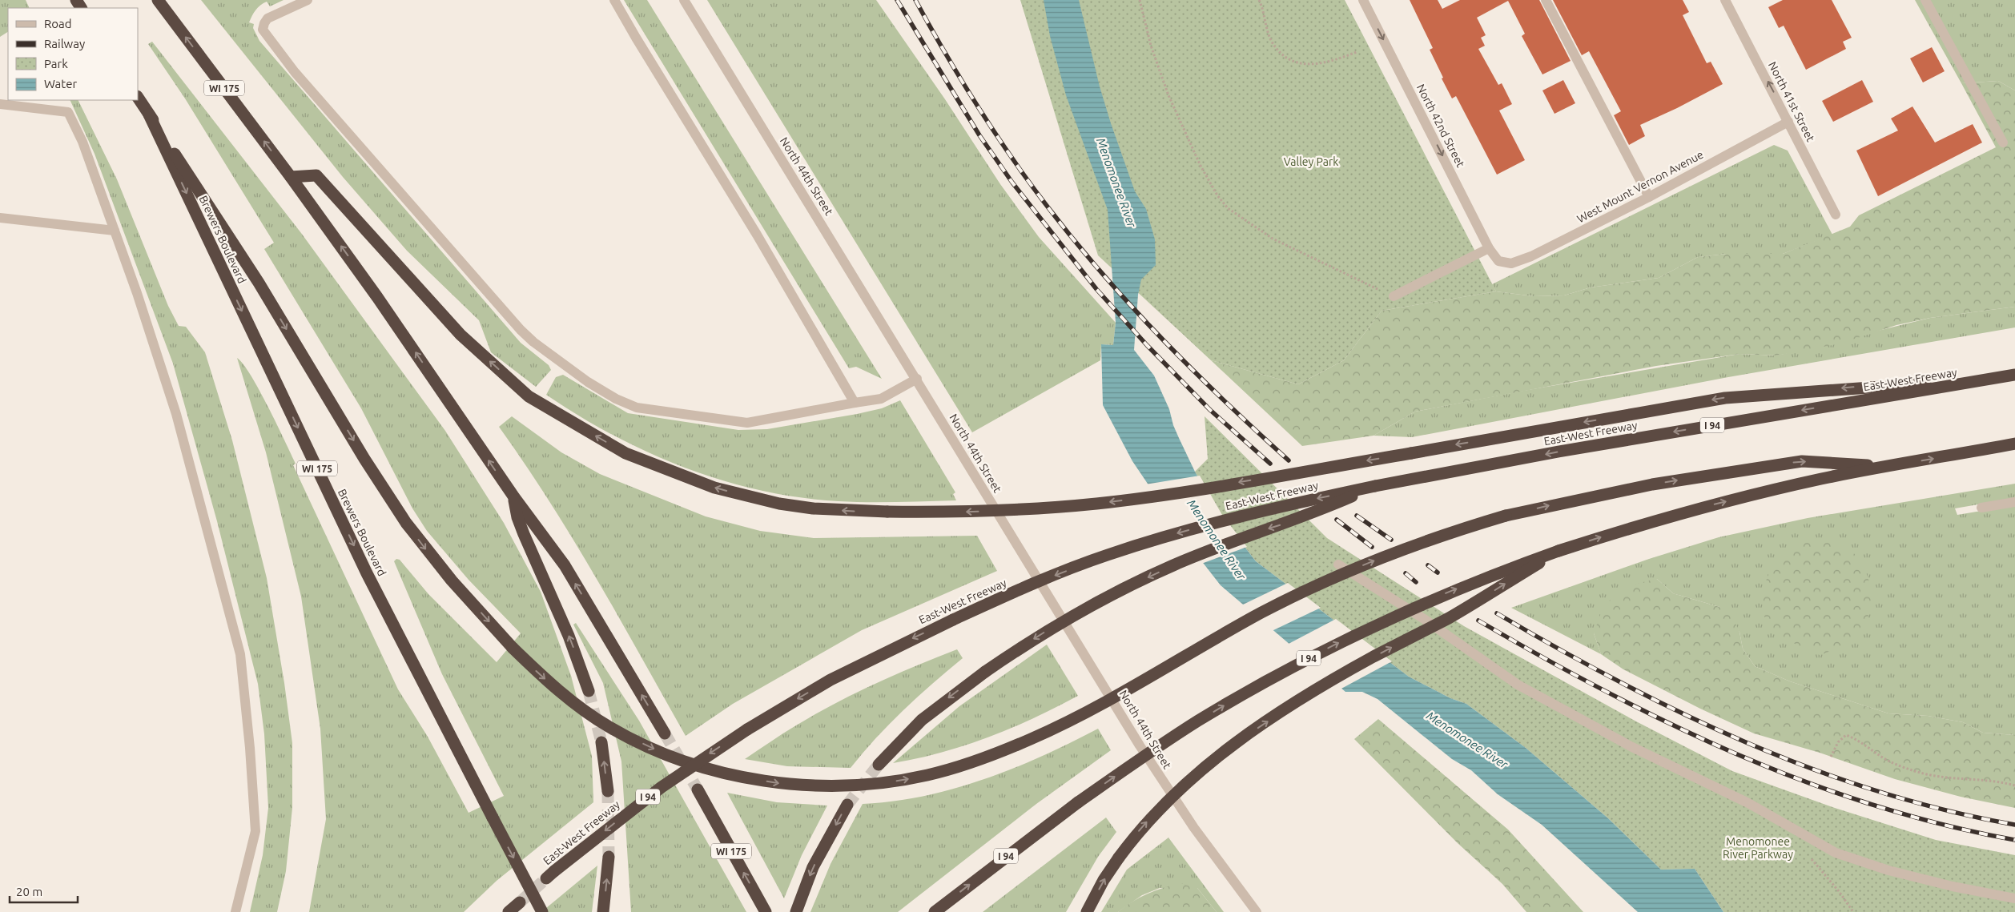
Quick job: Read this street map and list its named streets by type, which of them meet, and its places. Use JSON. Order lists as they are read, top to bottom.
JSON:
{
  "streets": {
    "highway": [
      "WI 175",
      "Brewers Boulevard",
      "East-West Freeway",
      "I 94"
    ],
    "street": [
      "North 41st Street",
      "North 42nd Street",
      "North 44th Street",
      "West Mount Vernon Avenue"
    ]
  },
  "crossings": [
    ["WI 175", "Brewers Boulevard"],
    ["North 41st Street", "West Mount Vernon Avenue"],
    ["North 42nd Street", "West Mount Vernon Avenue"]
  ],
  "one_way": ["North 41st Street", "North 42nd Street", "Brewers Boulevard"],
  "water": ["Menomonee River"],
  "parks": ["Valley Park", "Menomonee River Parkway"],
  "legend": [
    "Road",
    "Railway",
    "Park",
    "Water"
  ],
  "scale_bar": "20 m"
}
